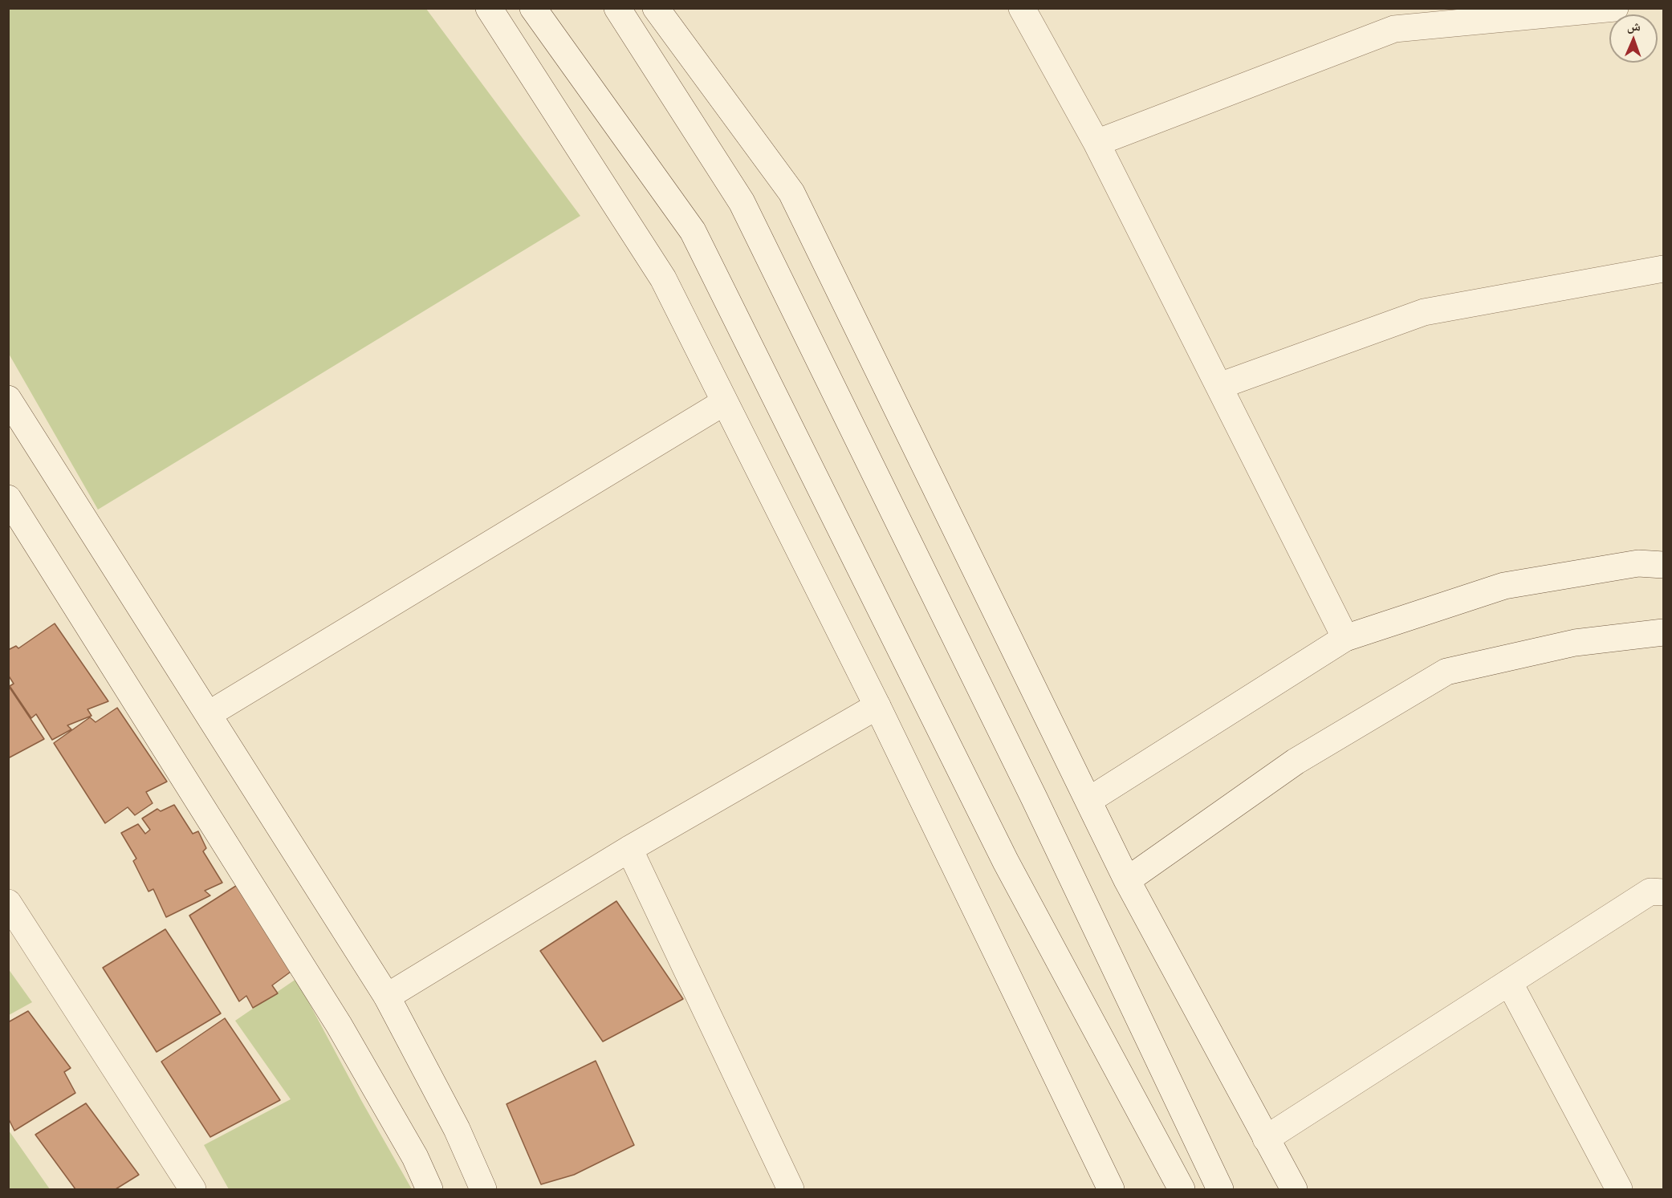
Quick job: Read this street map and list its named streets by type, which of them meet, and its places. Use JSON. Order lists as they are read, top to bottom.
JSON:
{
  "north": "top"
}
